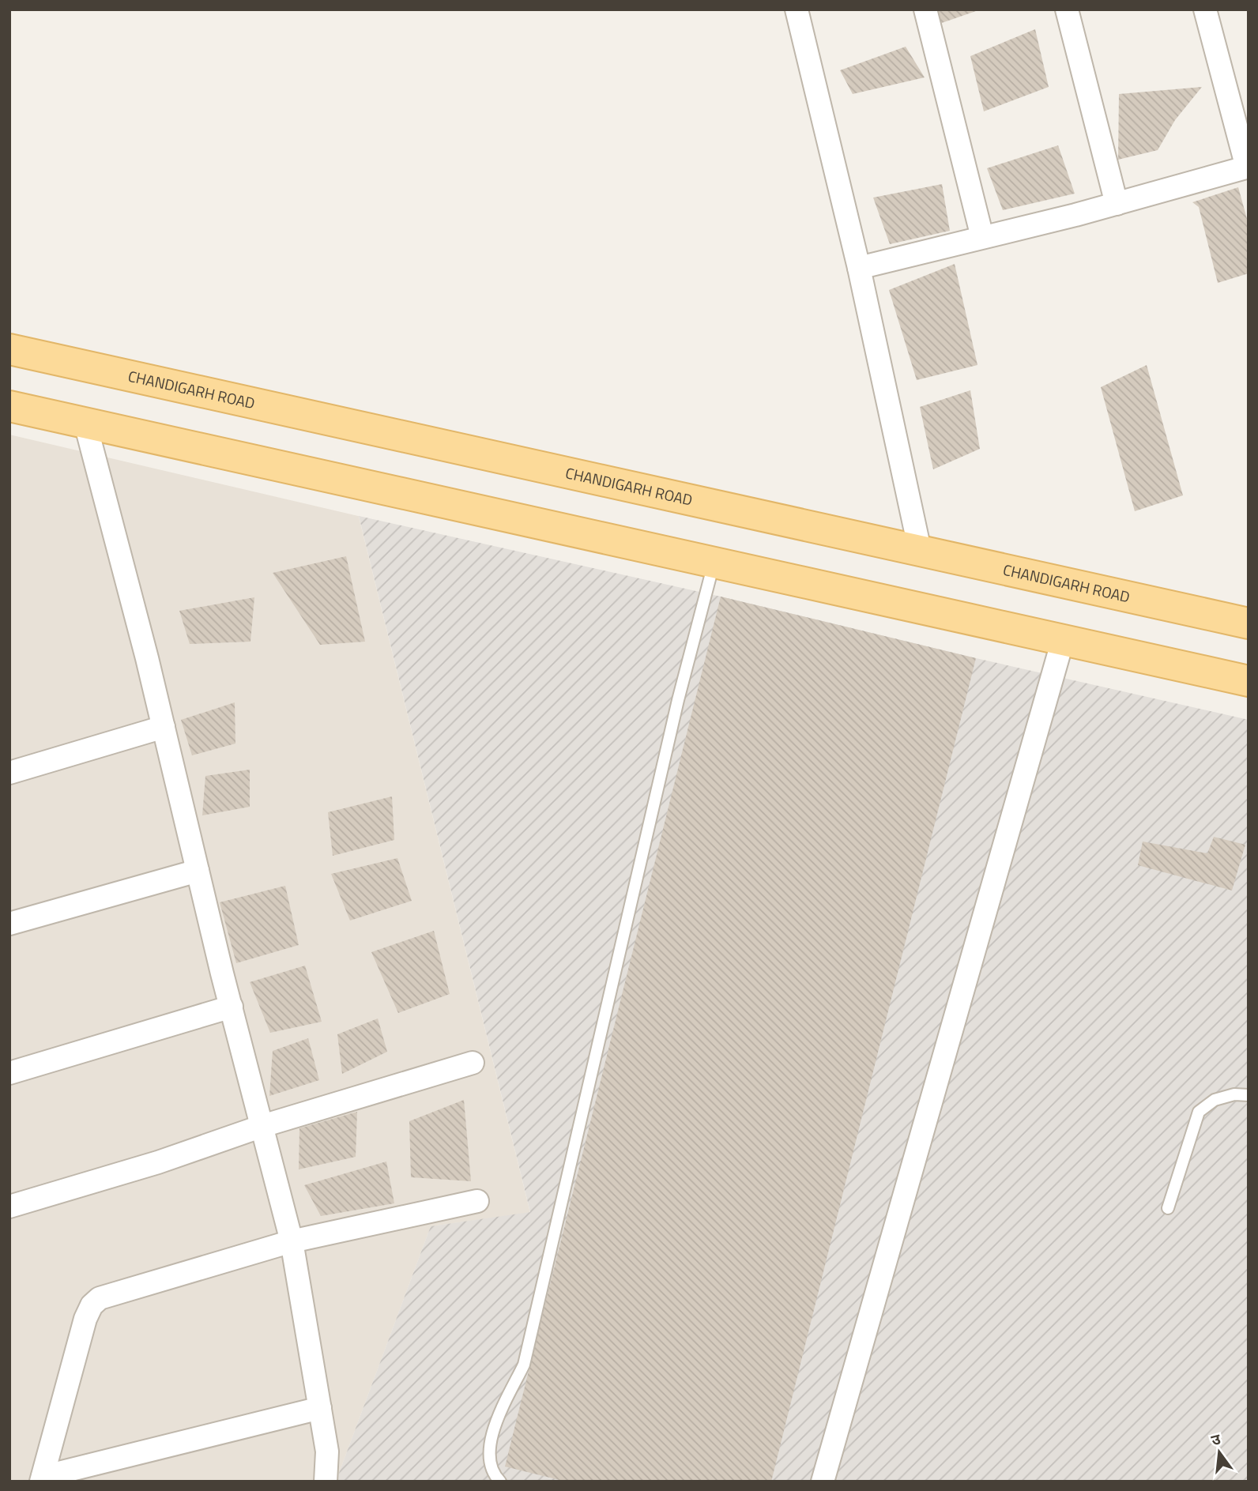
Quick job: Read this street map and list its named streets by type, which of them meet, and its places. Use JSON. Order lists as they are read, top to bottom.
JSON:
{
  "streets": {
    "main road": ["CHANDIGARH ROAD"]
  },
  "north": "top"
}
